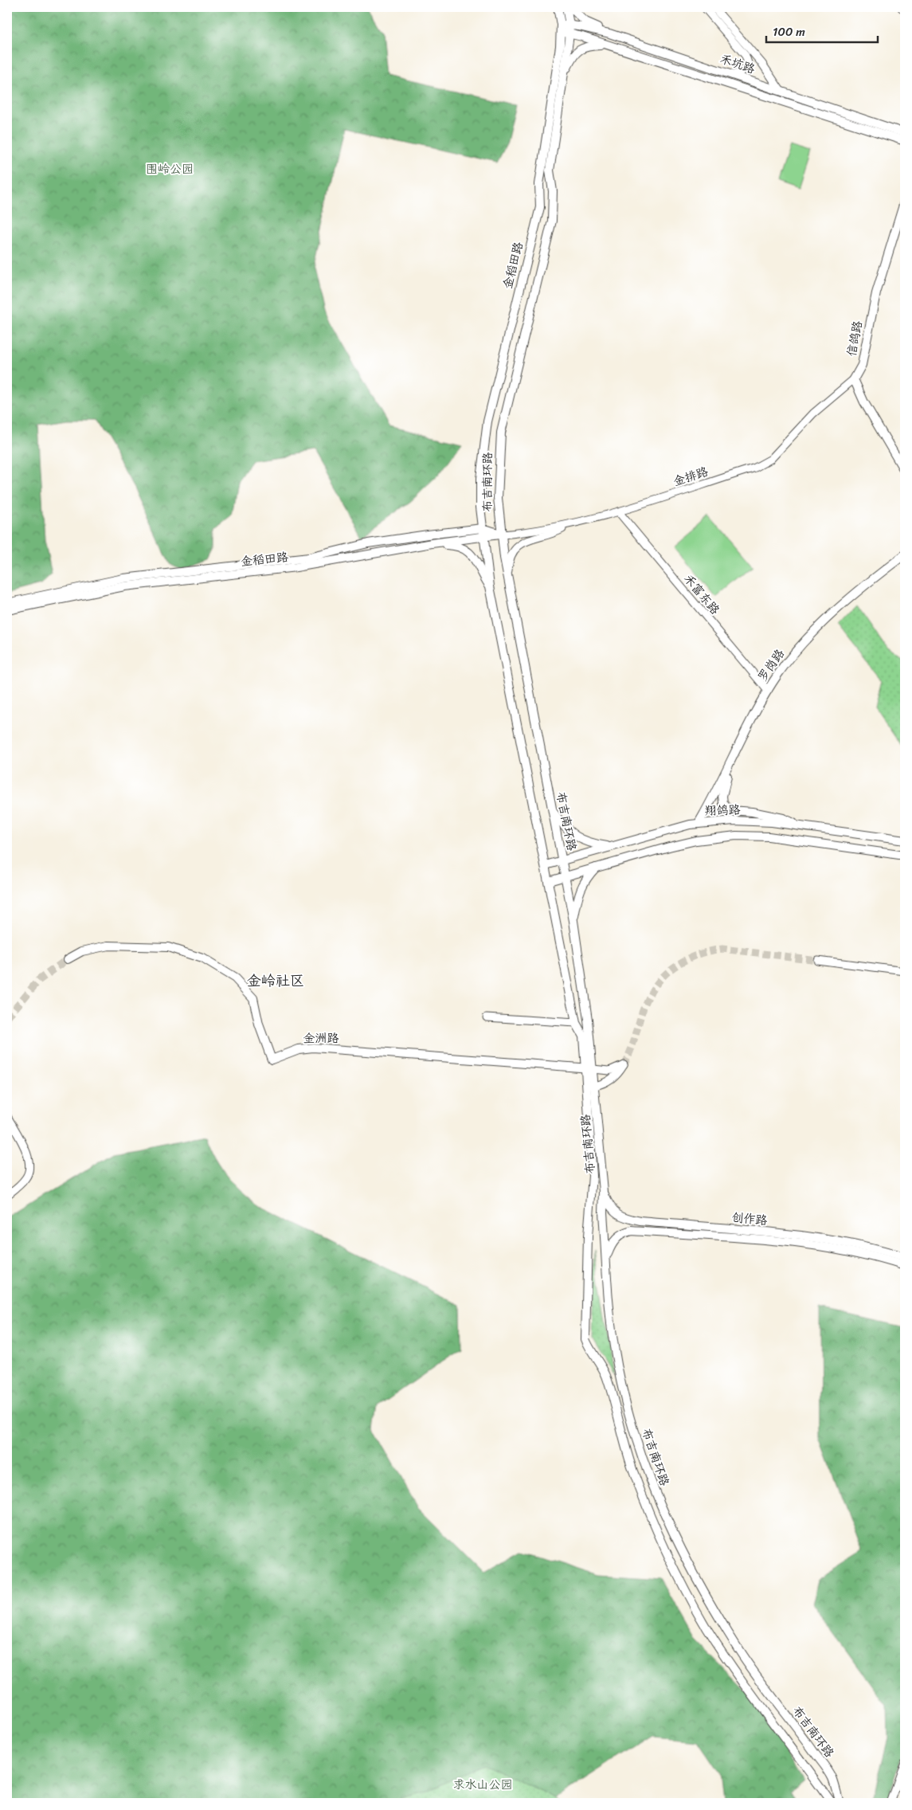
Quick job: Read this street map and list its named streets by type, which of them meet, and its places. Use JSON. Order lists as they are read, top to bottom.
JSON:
{
  "streets": {
    "street": [
      "禾坑路",
      "金稻田路",
      "信鸽路",
      "金排路",
      "布吉南环路",
      "禾富东路",
      "罗岗路",
      "翔鸽路",
      "金洲路",
      "创作路"
    ]
  },
  "crossings": [
    ["禾坑路", "金稻田路"],
    ["金稻田路", "金排路"],
    ["金稻田路", "布吉南环路"],
    ["信鸽路", "金排路"],
    ["金排路", "布吉南环路"],
    ["金排路", "禾富东路"],
    ["布吉南环路", "翔鸽路"],
    ["布吉南环路", "金洲路"],
    ["布吉南环路", "创作路"],
    ["禾富东路", "罗岗路"],
    ["罗岗路", "翔鸽路"]
  ],
  "districts": ["金岭社区"],
  "parks": ["围岭公园", "求水山公园"],
  "scale_bar": "100 m"
}
